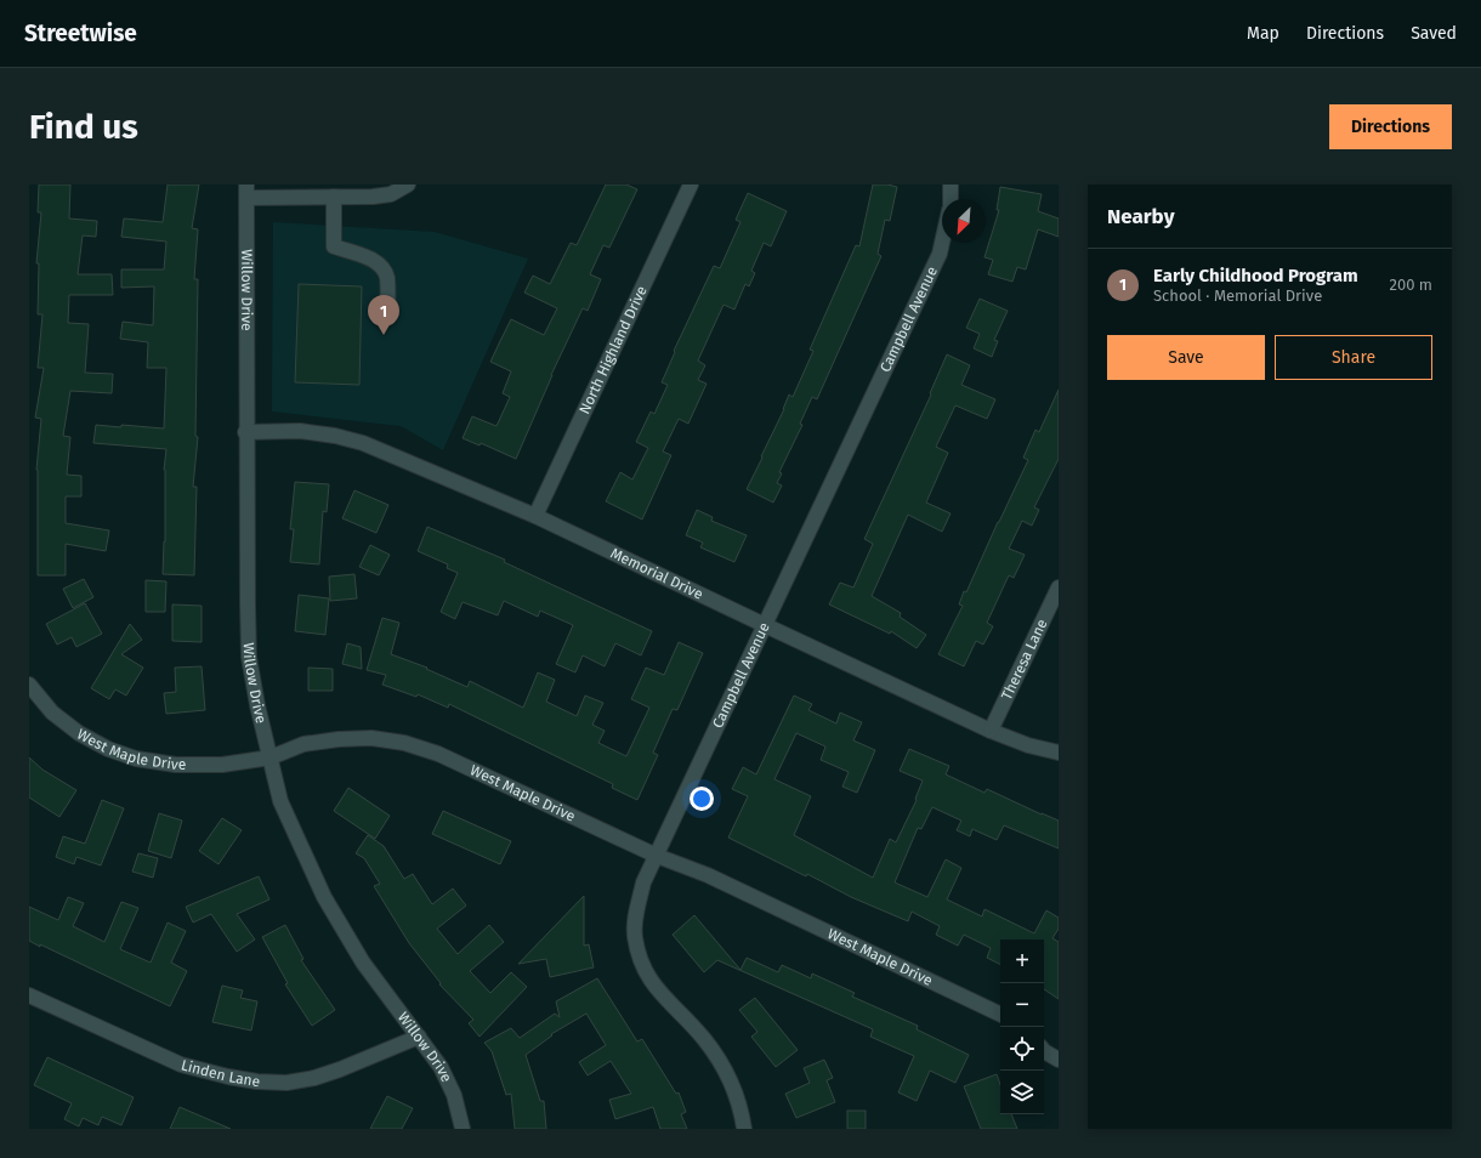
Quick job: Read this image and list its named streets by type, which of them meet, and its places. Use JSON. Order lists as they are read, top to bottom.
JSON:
{
  "streets": {
    "street": [
      "Willow Drive",
      "Campbell Avenue",
      "North Highland Drive",
      "Memorial Drive",
      "Theresa Lane",
      "West Maple Drive",
      "Linden Lane"
    ]
  },
  "crossings": [
    ["Willow Drive", "Memorial Drive"],
    ["Willow Drive", "West Maple Drive"],
    ["Willow Drive", "Linden Lane"],
    ["Campbell Avenue", "Memorial Drive"],
    ["Campbell Avenue", "West Maple Drive"],
    ["North Highland Drive", "Memorial Drive"],
    ["Memorial Drive", "Theresa Lane"]
  ],
  "north": "bottom left",
  "page": {
    "header": "Streetwise",
    "nav": ["Map", "Directions", "Saved"],
    "buttons": [
      "Directions",
      ["Save", "Share"]
    ],
    "title": "Find us",
    "heading": "Nearby",
    "list": [
      {
        "mark": "1",
        "name": "Early Childhood Program",
        "note": "School · Memorial Drive",
        "value": "200 m"
      }
    ],
    "pins": "1",
    "map_buttons": ["+", "−"]
  }
}
